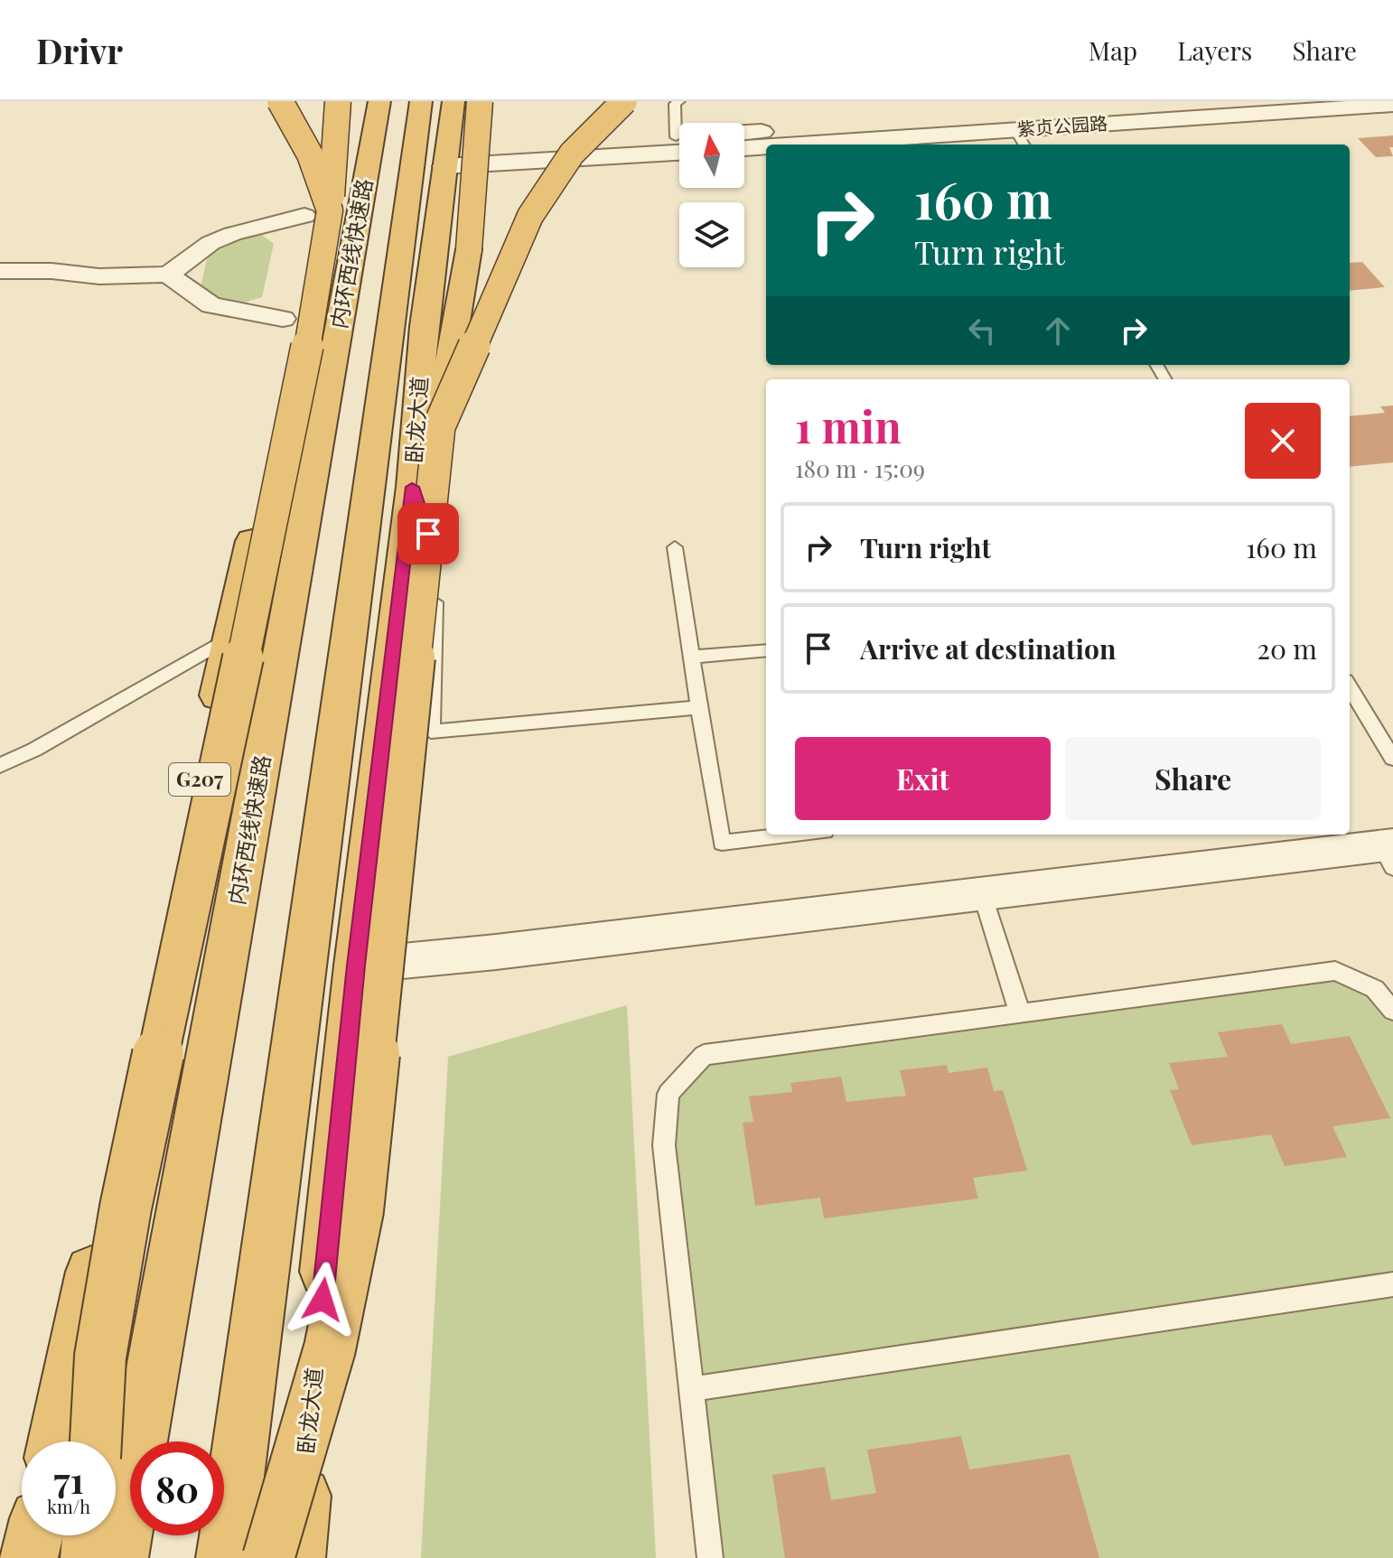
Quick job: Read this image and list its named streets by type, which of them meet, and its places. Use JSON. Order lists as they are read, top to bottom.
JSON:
{
  "streets": {
    "highway": ["内环西线快速路", "卧龙大道", "G207"],
    "street": ["紫贞公园路"]
  },
  "crossings": [
    ["内环西线快速路", "卧龙大道"]
  ],
  "north": "top",
  "page": {
    "header": "Drivr",
    "nav": ["Map", "Layers", "Share"],
    "turn": ["160 m", "Turn right"],
    "heading": ["1 min", "180 m · 15:09"],
    "list": [
      {
        "name": "Turn right",
        "value": "160 m"
      },
      {
        "name": "Arrive at destination",
        "value": "20 m"
      }
    ],
    "buttons": ["Exit", "Share"],
    "speed": "71 km/h",
    "limit": "80"
  }
}
